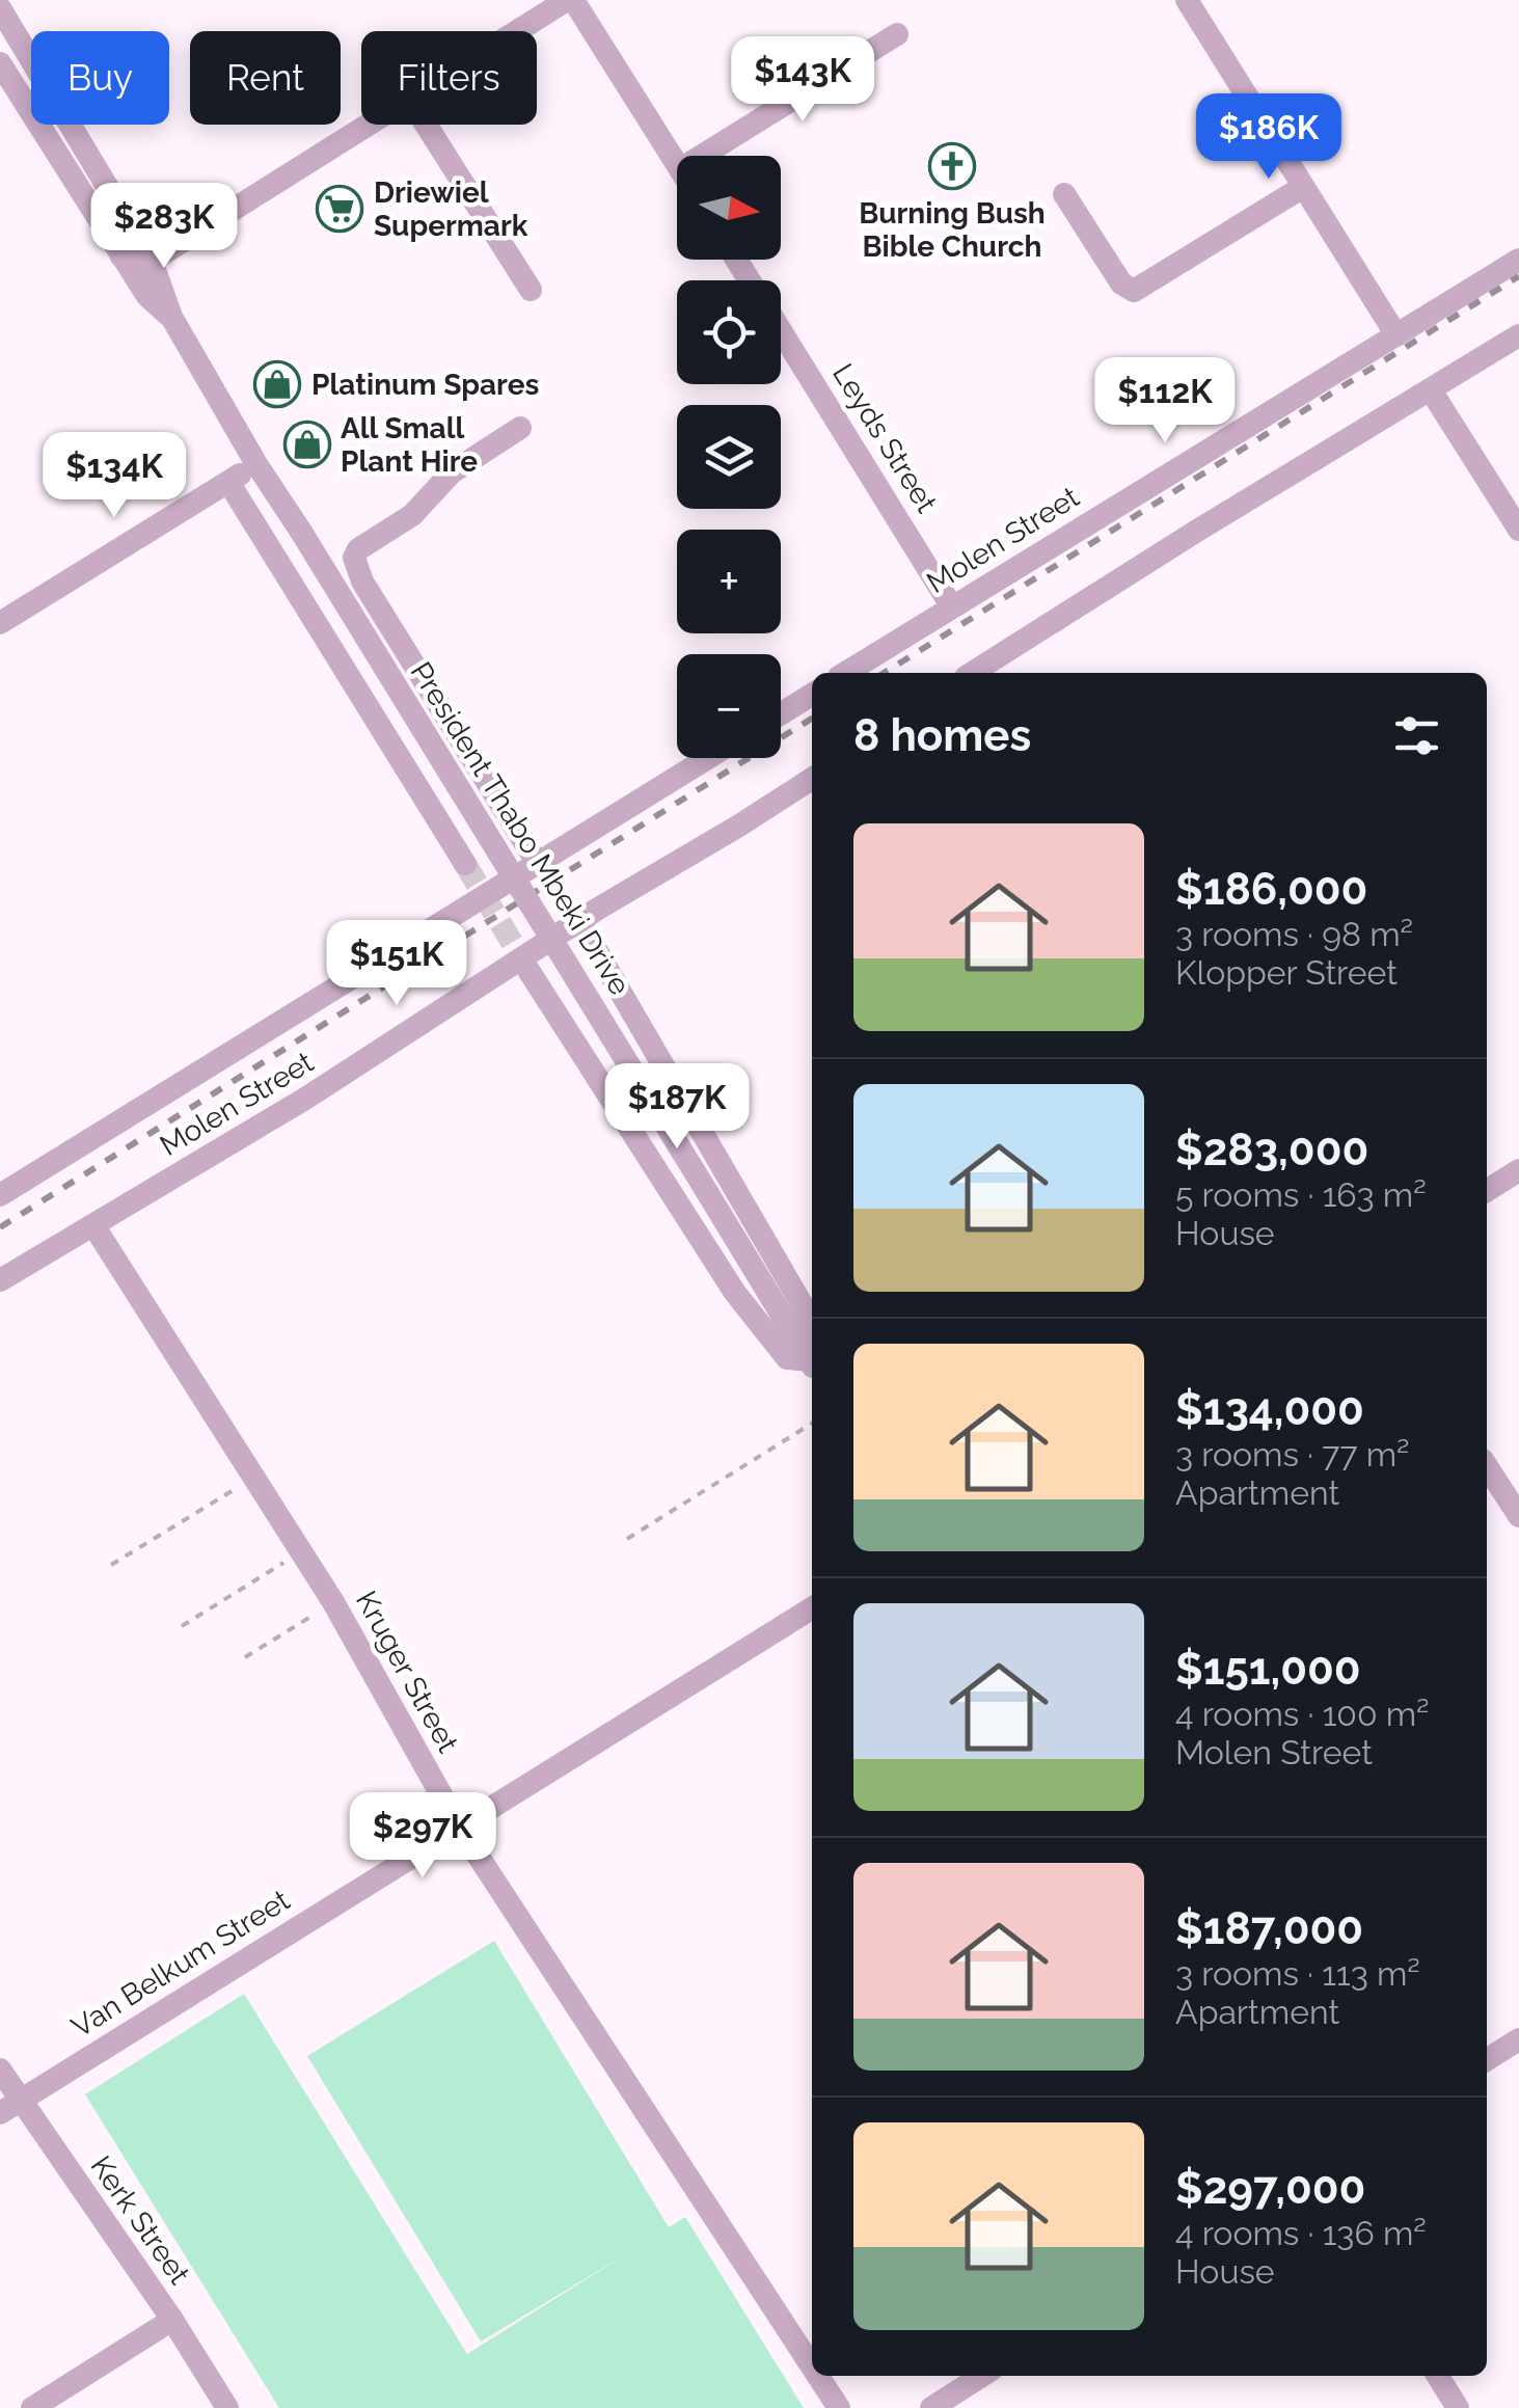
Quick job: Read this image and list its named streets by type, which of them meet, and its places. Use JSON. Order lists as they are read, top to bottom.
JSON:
{
  "streets": {
    "street": [
      "Leyds Street",
      "Molen Street",
      "President Thabo Mbeki Drive",
      "Kruger Street",
      "Van Belkum Street",
      "Kerk Street"
    ]
  },
  "crossings": [
    ["Leyds Street", "Molen Street"],
    ["Molen Street", "Kruger Street"],
    ["Kruger Street", "Van Belkum Street"],
    ["Van Belkum Street", "Kerk Street"]
  ],
  "places": {
    "church": ["Burning Bush Bible Church"],
    "supermarket": ["Driewiel Supermark"],
    "shop": ["Platinum Spares", "All Small Plant Hire"]
  },
  "north": "right",
  "page": {
    "chip": ["Buy", "Rent", "Filters"],
    "price": [
      "$143K",
      "$186K",
      "$283K",
      "$112K",
      "$134K",
      "$151K",
      "$187K",
      "$297K"
    ],
    "map_buttons": ["+", "−"],
    "heading": "8 homes",
    "list": [
      {
        "name": "$186,000",
        "note": "3 rooms · 98 m² · Klopper Street"
      },
      {
        "name": "$283,000",
        "note": "5 rooms · 163 m² · House"
      },
      {
        "name": "$134,000",
        "note": "3 rooms · 77 m² · Apartment"
      },
      {
        "name": "$151,000",
        "note": "4 rooms · 100 m² · Molen Street"
      },
      {
        "name": "$187,000",
        "note": "3 rooms · 113 m² · Apartment"
      },
      {
        "name": "$297,000",
        "note": "4 rooms · 136 m² · House"
      }
    ]
  }
}
